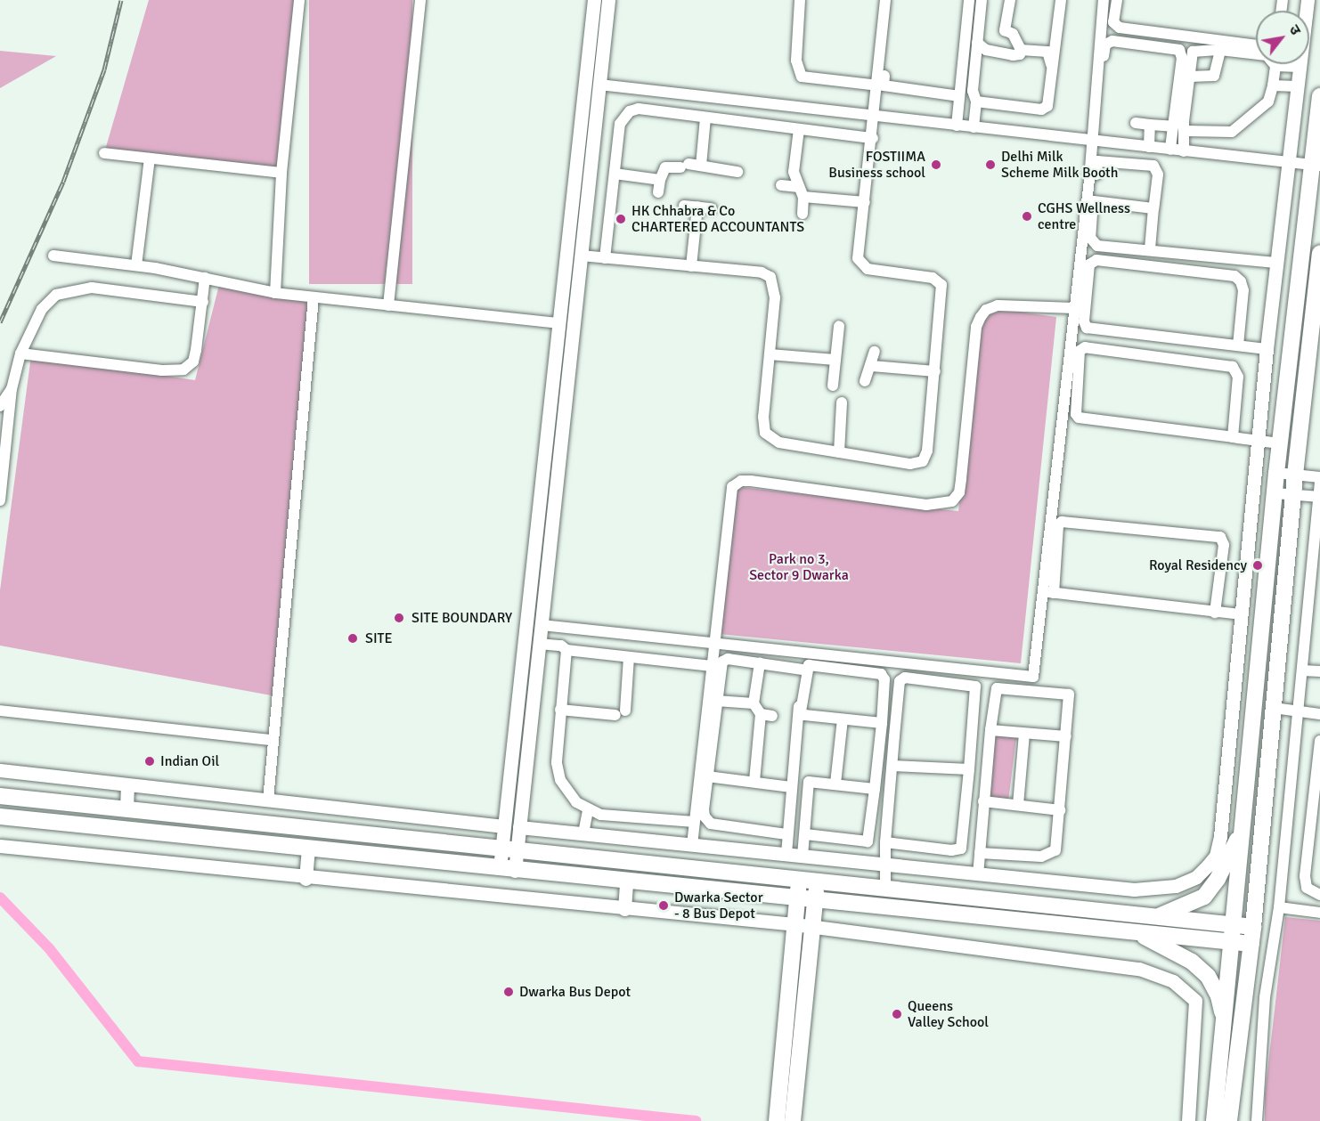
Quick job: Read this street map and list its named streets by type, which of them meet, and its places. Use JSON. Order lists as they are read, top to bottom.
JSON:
{
  "parks": ["Park no 3, Sector 9 Dwarka"],
  "places": [
    "FOSTIIMA Business school",
    "Delhi Milk Scheme Milk Booth",
    "CGHS Wellness centre",
    "HK Chhabra & Co CHARTERED ACCOUNTANTS",
    "Royal Residency",
    "SITE BOUNDARY",
    "SITE",
    "Indian Oil",
    "Dwarka Sector - 8 Bus Depot",
    "Dwarka Bus Depot",
    "Queens Valley School"
  ],
  "north": "top right"
}
